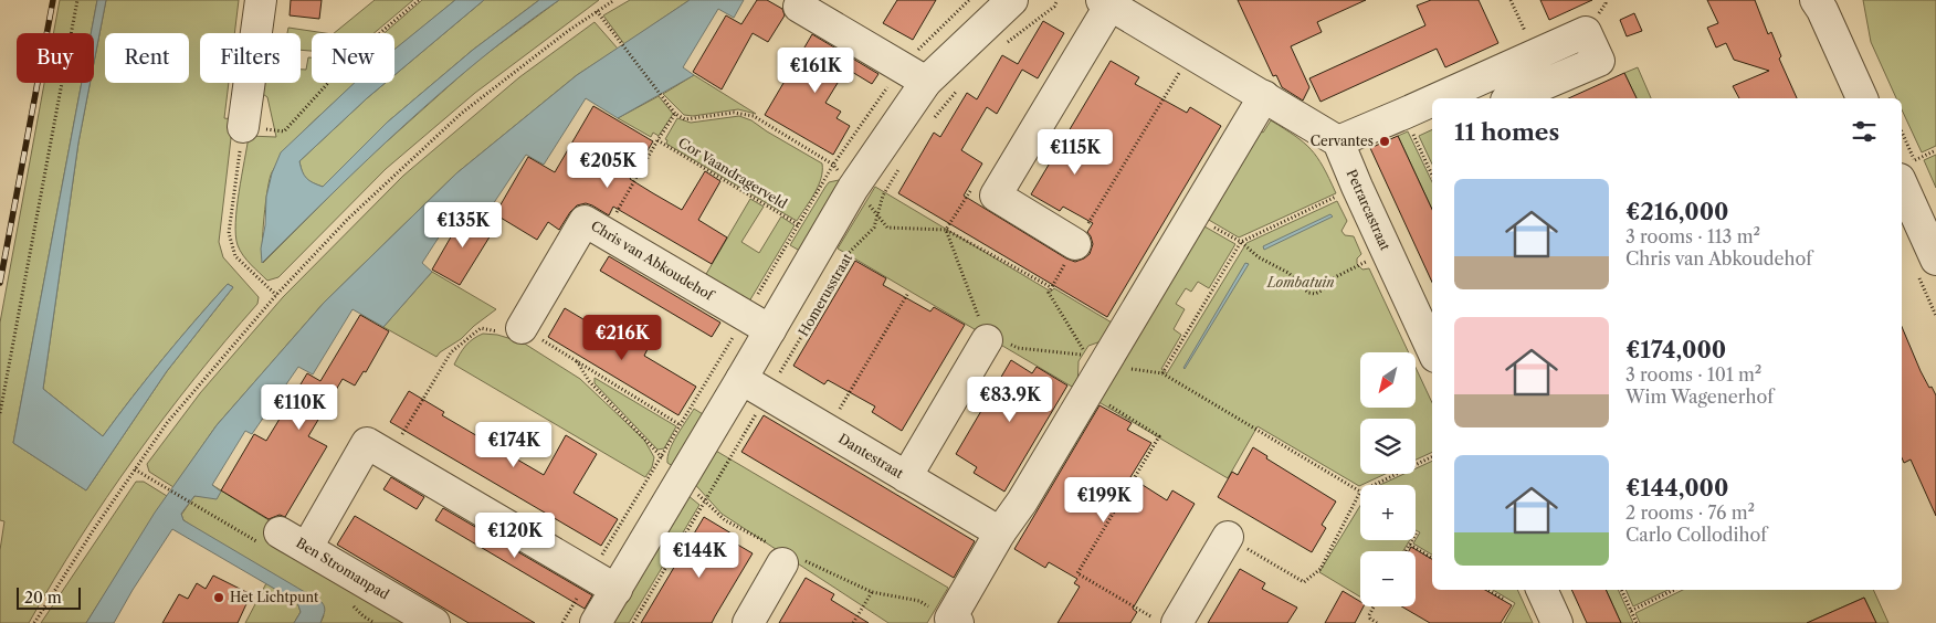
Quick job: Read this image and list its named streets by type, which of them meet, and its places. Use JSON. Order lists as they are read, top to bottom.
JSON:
{
  "streets": {
    "street": [
      "Petrarcastraat",
      "Chris van Abkoudehof",
      "Dantestraat",
      "Ben Stromanpad"
    ],
    "path": ["Cor Vaandragerveld", "Homerusstraat"]
  },
  "crossings": [
    ["Homerusstraat", "Dantestraat"]
  ],
  "parks": ["Lombatuin"],
  "places": ["Cervantes", "Het Lichtpunt"],
  "scale_bar": "20 m",
  "north": "bottom left",
  "page": {
    "chip": [
      "Buy",
      "Rent",
      "Filters",
      "New"
    ],
    "price": [
      "€161K",
      "€115K",
      "€205K",
      "€135K",
      "€216K",
      "€83.9K",
      "€110K",
      "€174K",
      "€199K",
      "€120K",
      "€144K"
    ],
    "heading": "11 homes",
    "list": [
      {
        "name": "€216,000",
        "note": "3 rooms · 113 m² · Chris van Abkoudehof"
      },
      {
        "name": "€174,000",
        "note": "3 rooms · 101 m² · Wim Wagenerhof"
      },
      {
        "name": "€144,000",
        "note": "2 rooms · 76 m² · Carlo Collodihof"
      }
    ],
    "map_buttons": ["+", "−"],
    "scale": "20 m"
  }
}
